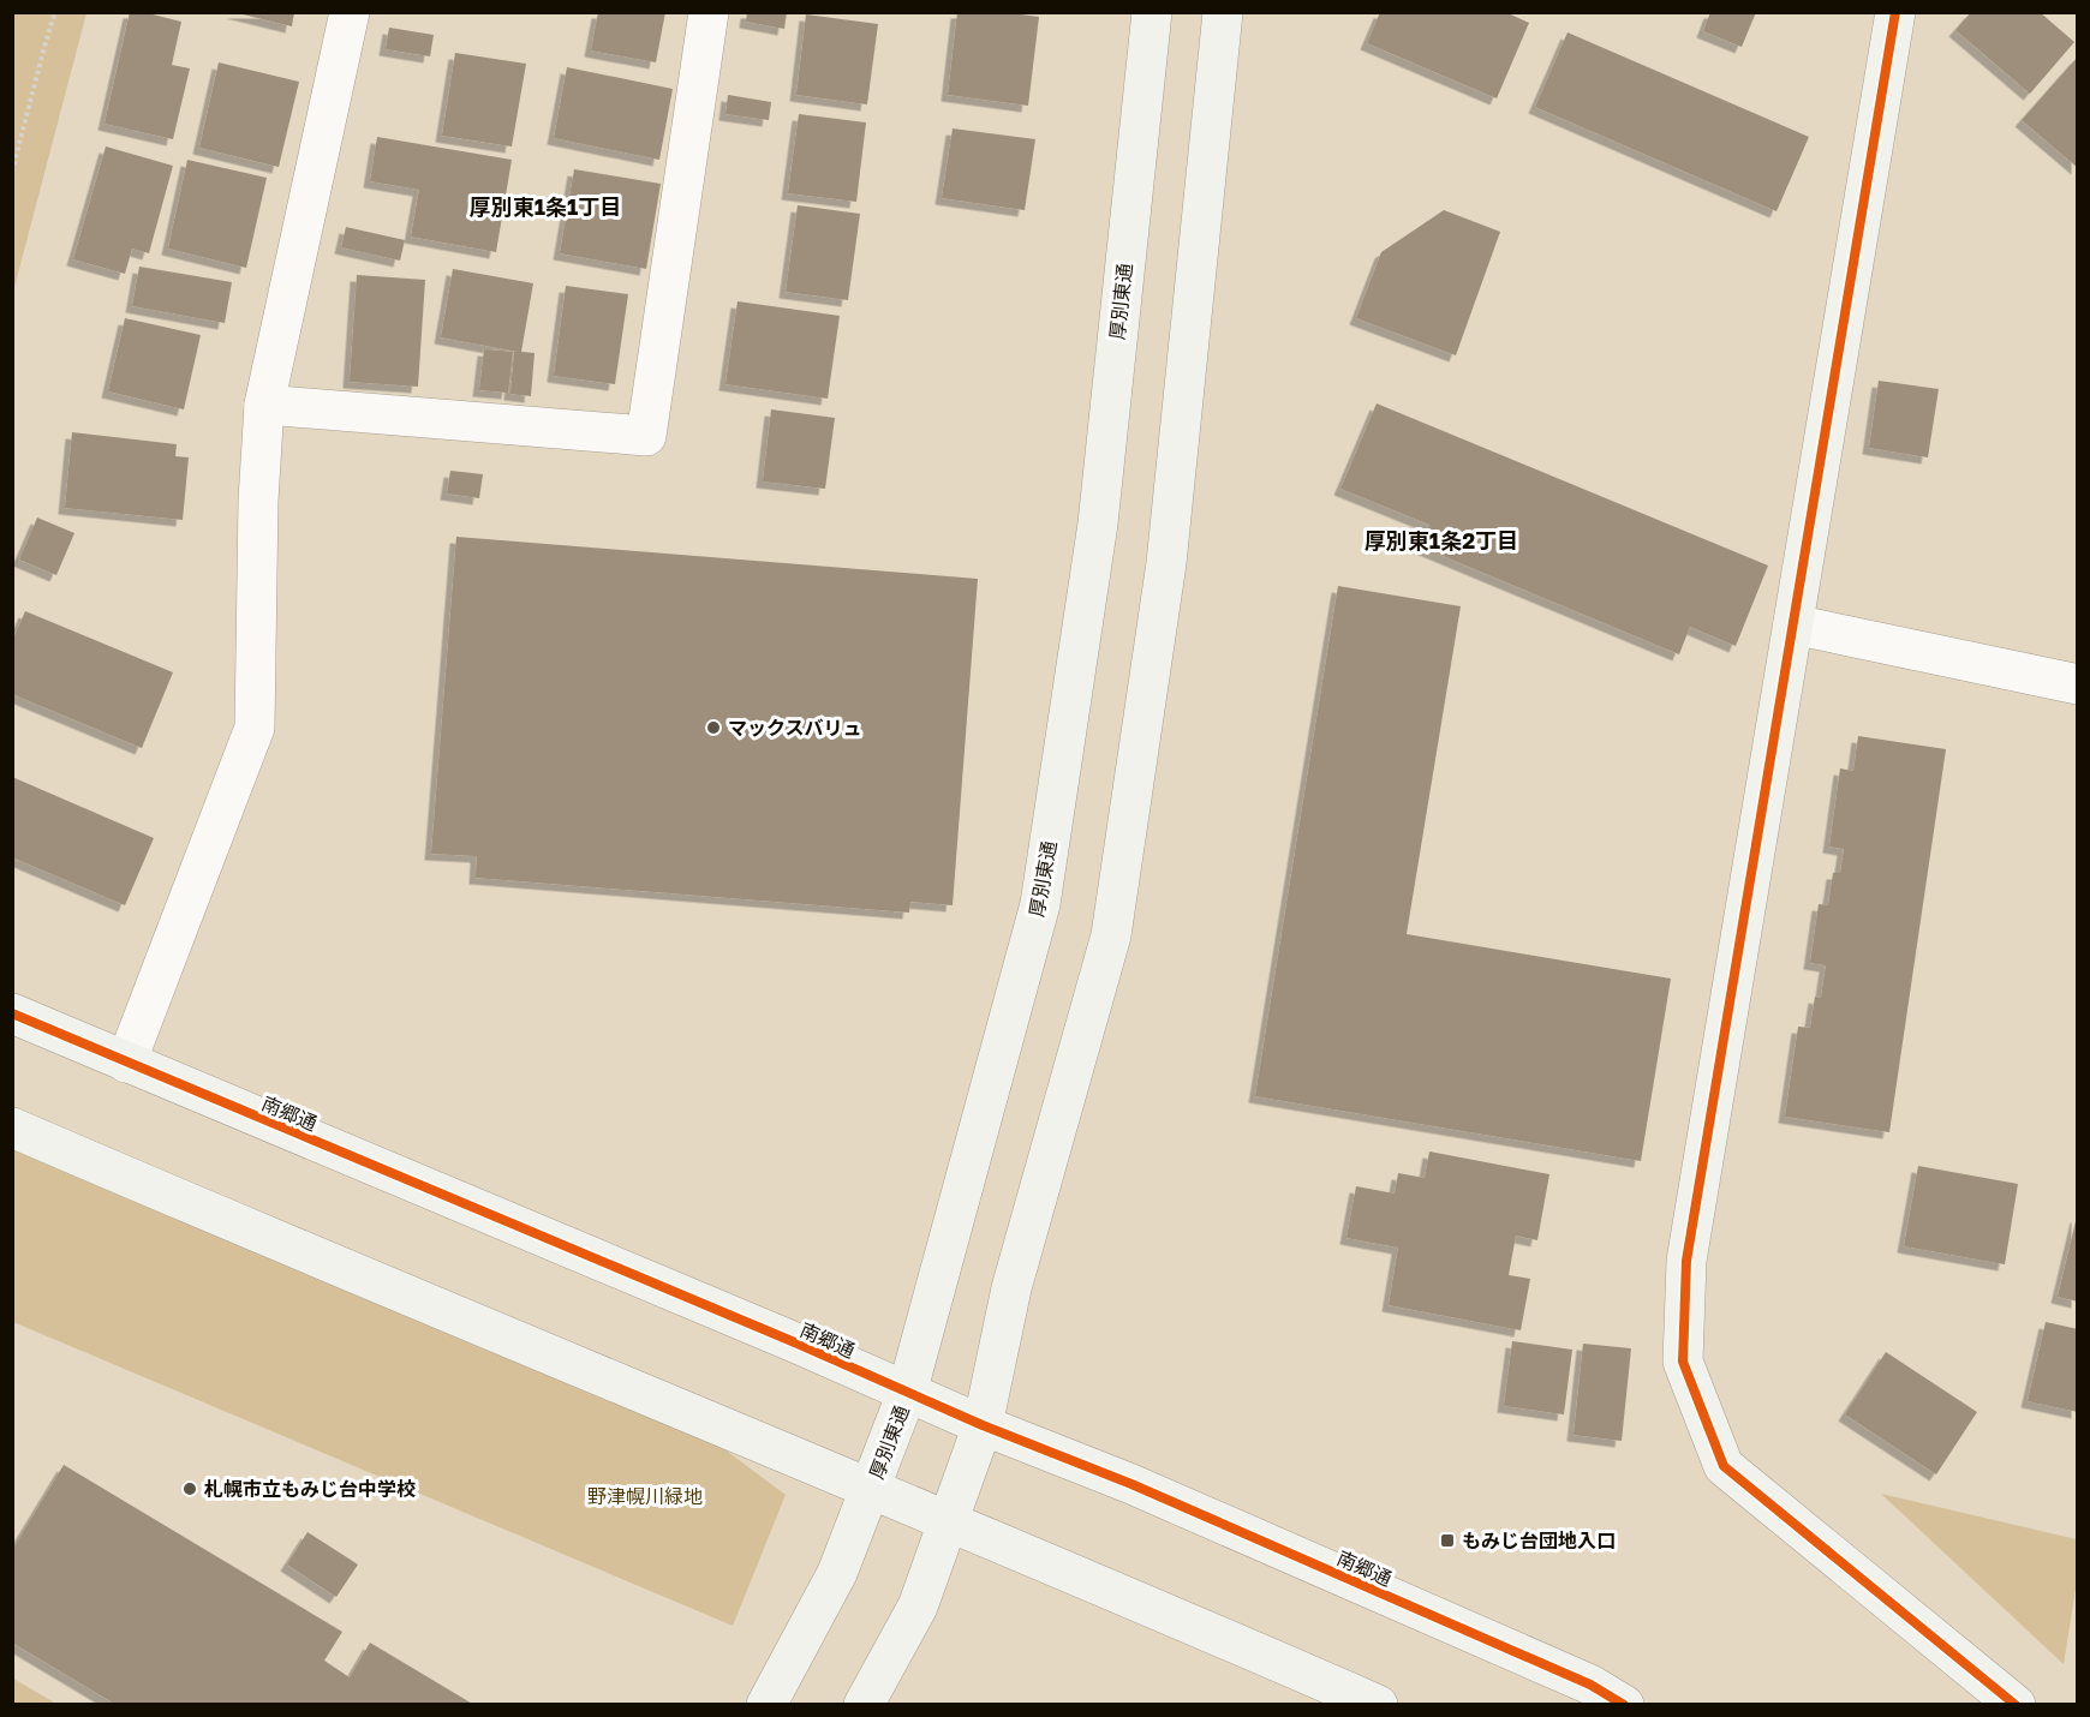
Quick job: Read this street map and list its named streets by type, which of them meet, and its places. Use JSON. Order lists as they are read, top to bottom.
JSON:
{
  "streets": {
    "street": ["厚別東通", "南郷通"]
  },
  "crossings": [
    ["厚別東通", "南郷通"]
  ],
  "districts": ["厚別東1条1丁目", "厚別東1条2丁目"],
  "parks": ["野津幌川緑地"],
  "places": {
    "other": ["マックスバリュ", "札幌市立もみじ台中学校"],
    "transit": ["もみじ台団地入口"]
  }
}
